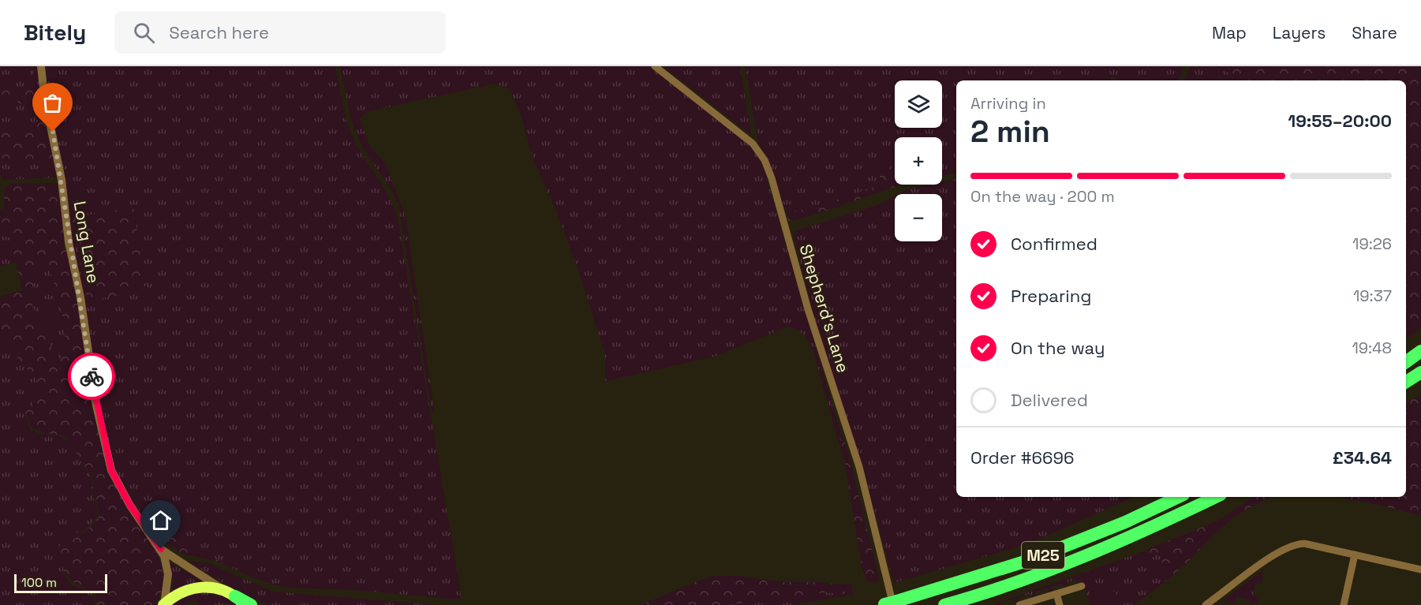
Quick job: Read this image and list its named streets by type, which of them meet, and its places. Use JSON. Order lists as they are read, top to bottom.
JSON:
{
  "streets": {
    "highway": ["M25"],
    "street": ["Long Lane", "Shepherd's Lane"]
  },
  "crossings": [
    ["Shepherd's Lane", "M25"]
  ],
  "scale_bar": "100 m",
  "page": {
    "header": "Bitely",
    "search": "Search here",
    "nav": ["Map", "Layers", "Share"],
    "map_buttons": ["+", "−"],
    "heading": ["2 min", "Arriving in", "19:55–20:00"],
    "panel": ["Order #6696", "£34.64"],
    "bar": "On the way · 200 m",
    "list": [
      ["Confirmed", "19:26"],
      ["Preparing", "19:37"],
      ["On the way", "19:48"],
      "Delivered"
    ],
    "scale": "100 m"
  }
}
